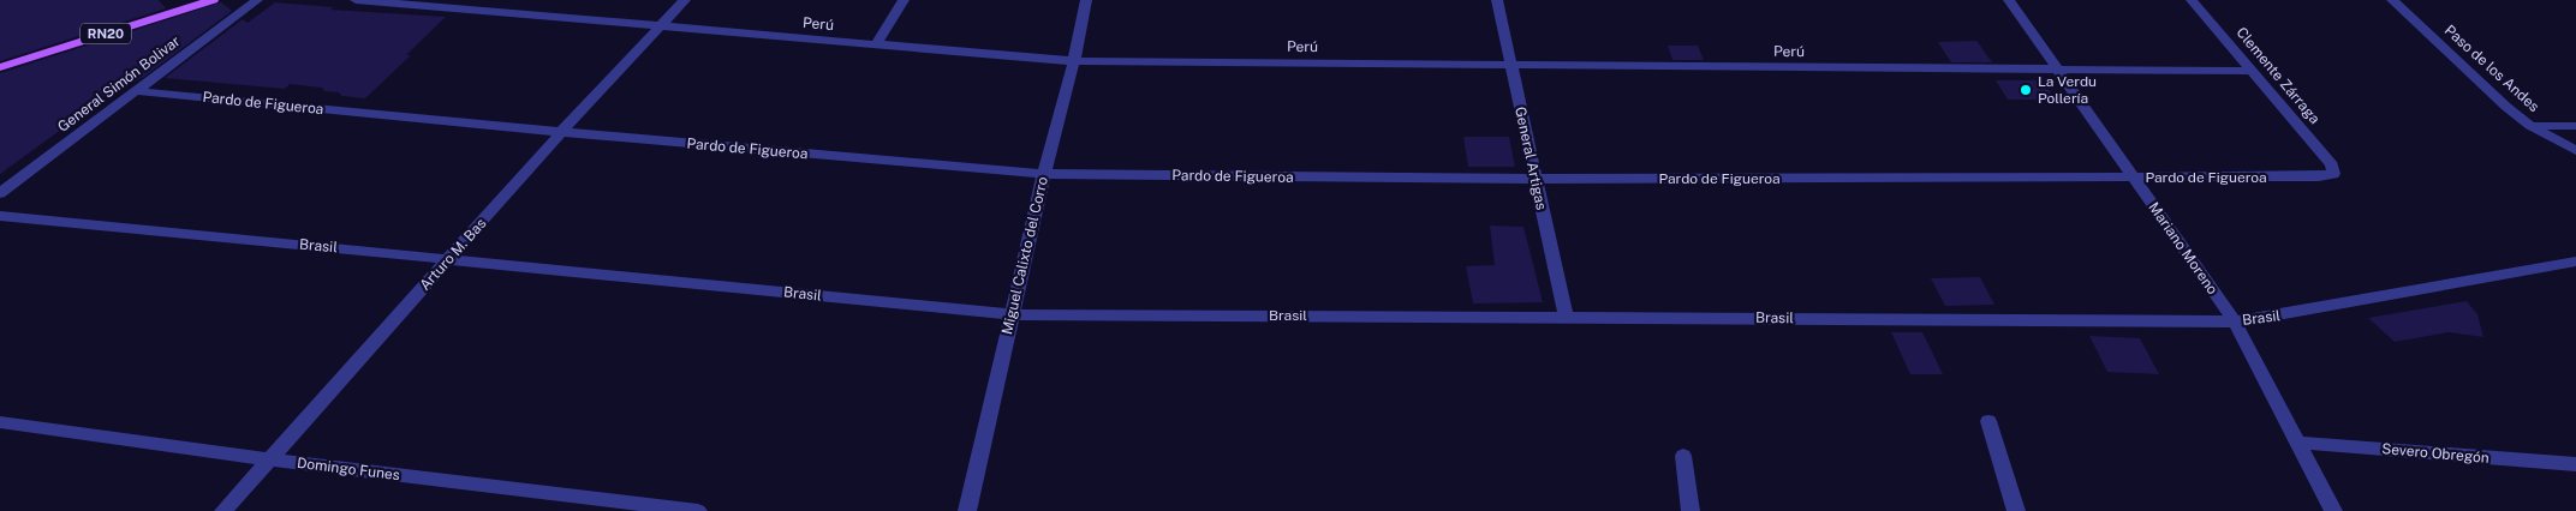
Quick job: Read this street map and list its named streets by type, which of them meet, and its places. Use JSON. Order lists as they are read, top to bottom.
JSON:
{
  "streets": {
    "main road": ["RN20"],
    "street": [
      "Perú",
      "Paso de los Andes",
      "Clemente Zárraga",
      "General Simón Bolivar",
      "Pardo de Figueroa",
      "General Artigas",
      "Brasil",
      "Mariano Moreno",
      "Arturo M. Bas",
      "Miguel Calixto del Corro",
      "Severo Obregón",
      "Domingo Funes"
    ]
  },
  "crossings": [
    ["Perú", "Clemente Zárraga"],
    ["Perú", "General Artigas"],
    ["Perú", "Mariano Moreno"],
    ["Perú", "Arturo M. Bas"],
    ["Perú", "Miguel Calixto del Corro"],
    ["Clemente Zárraga", "Pardo de Figueroa"],
    ["General Simón Bolivar", "Pardo de Figueroa"],
    ["Pardo de Figueroa", "General Artigas"],
    ["Pardo de Figueroa", "Mariano Moreno"],
    ["Pardo de Figueroa", "Arturo M. Bas"],
    ["Pardo de Figueroa", "Miguel Calixto del Corro"],
    ["General Artigas", "Brasil"],
    ["Brasil", "Mariano Moreno"],
    ["Brasil", "Arturo M. Bas"],
    ["Brasil", "Miguel Calixto del Corro"],
    ["Mariano Moreno", "Severo Obregón"],
    ["Arturo M. Bas", "Domingo Funes"]
  ],
  "places": ["La Verdu Pollería"]
}
